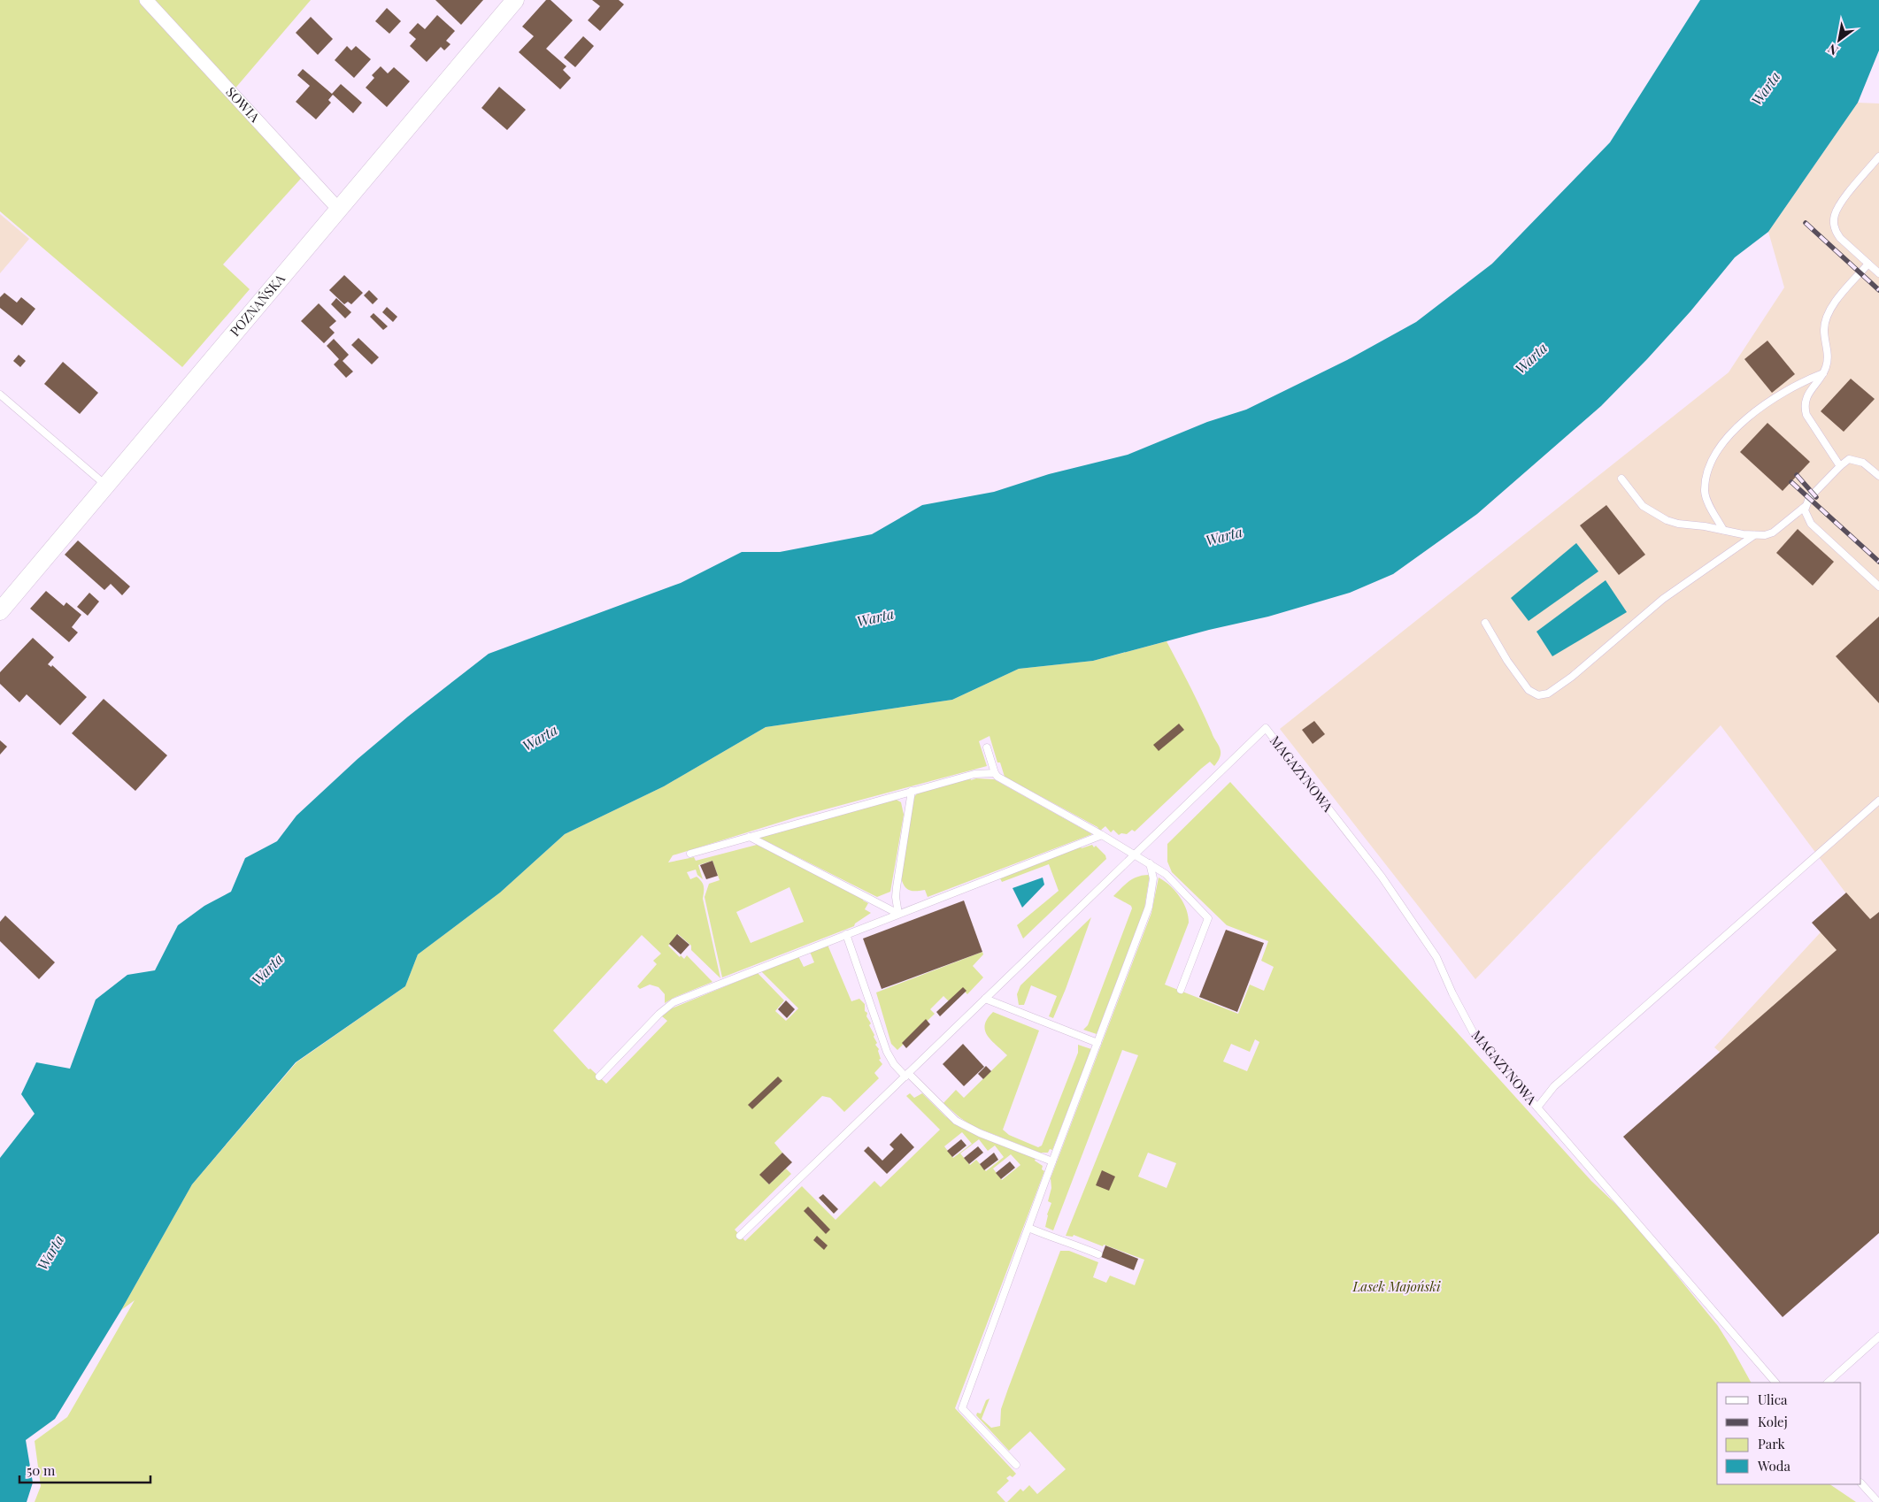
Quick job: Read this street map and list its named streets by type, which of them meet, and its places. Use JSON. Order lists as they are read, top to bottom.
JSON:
{
  "streets": {
    "street": ["SOWIA", "POZNAŃSKA"],
    "lane": ["MAGAZYNOWA"]
  },
  "crossings": [
    ["SOWIA", "POZNAŃSKA"]
  ],
  "water": ["Warta"],
  "parks": ["Lasek Majoński"],
  "legend": [
    "Ulica",
    "Kolej",
    "Park",
    "Woda"
  ],
  "scale_bar": "50 m",
  "north": "bottom left"
}
